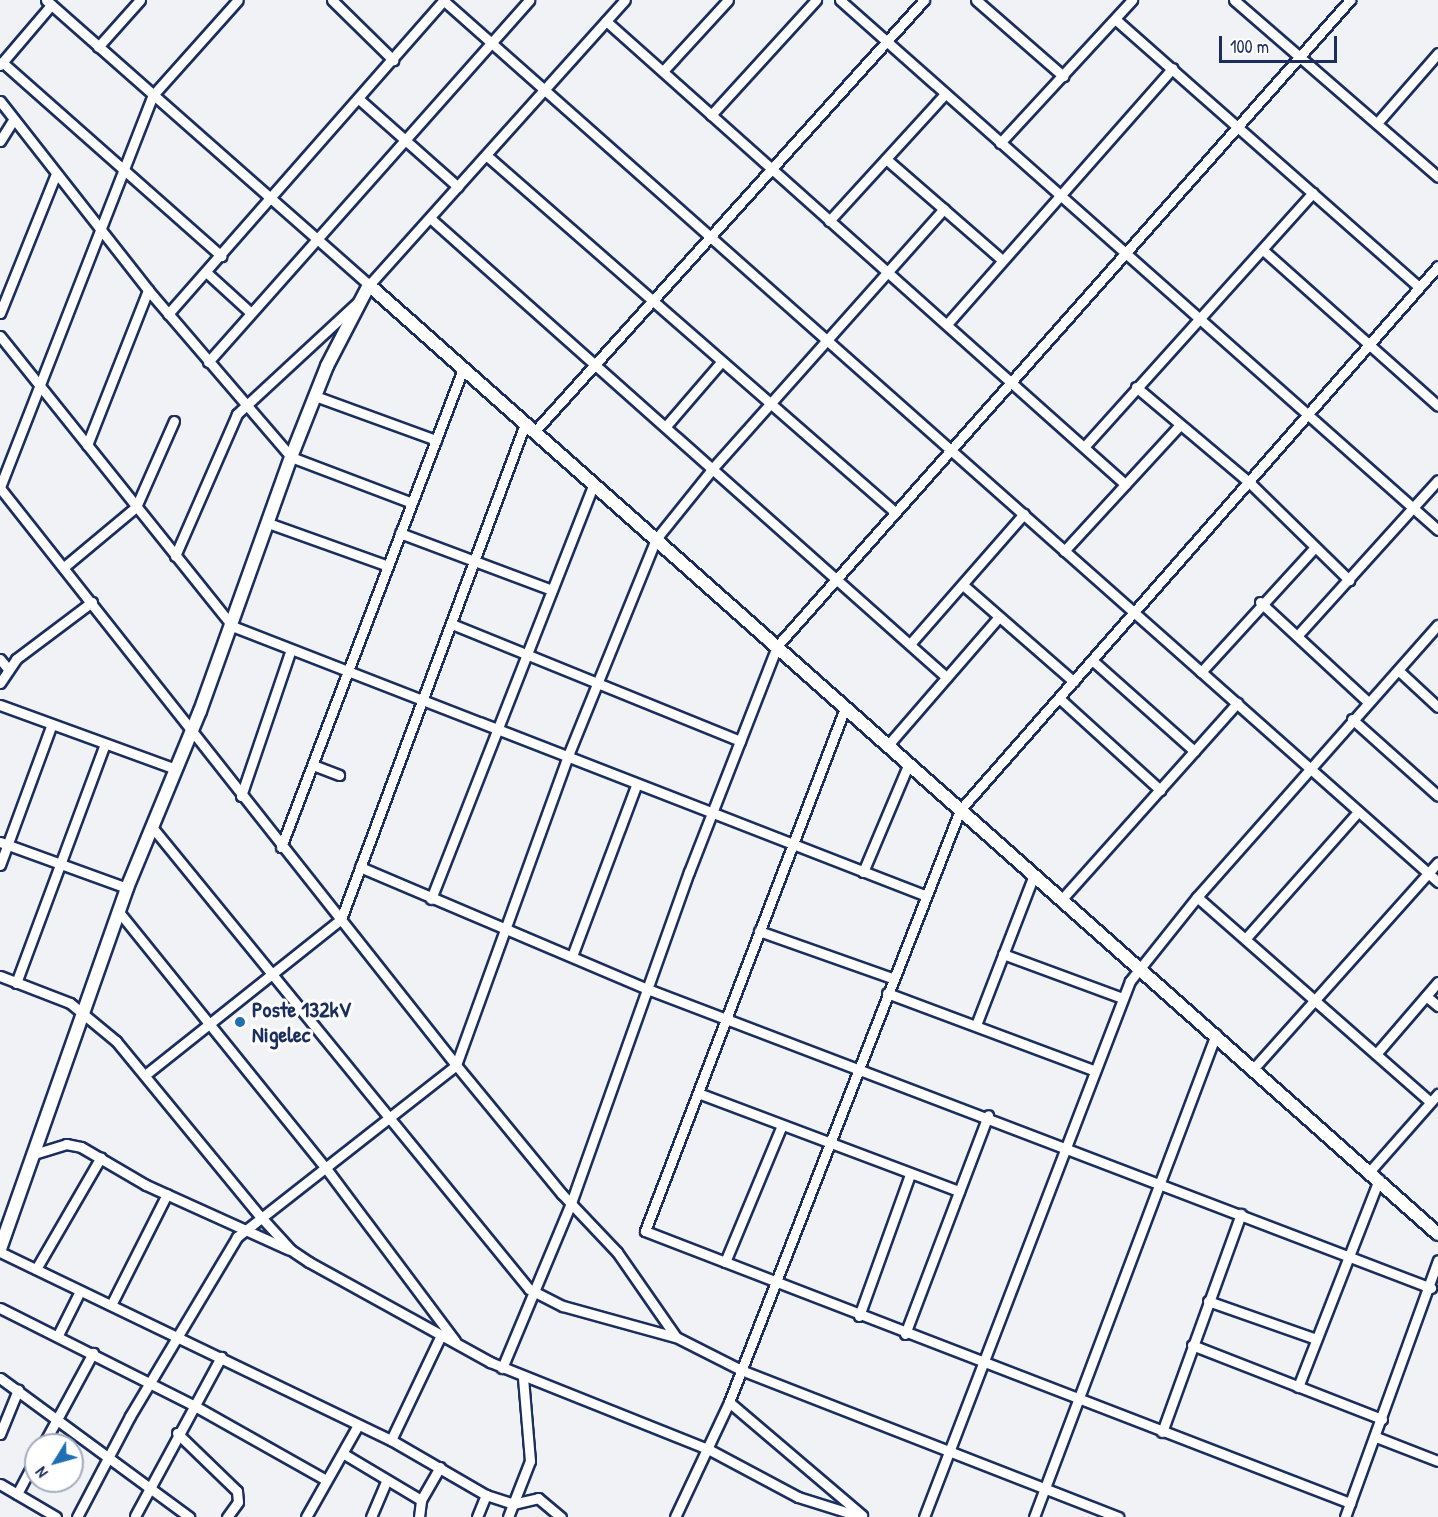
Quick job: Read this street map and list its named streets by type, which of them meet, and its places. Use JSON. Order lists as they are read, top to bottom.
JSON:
{
  "places": ["Poste 132kV Nigelec"],
  "scale_bar": "100 m",
  "north": "bottom left"
}
